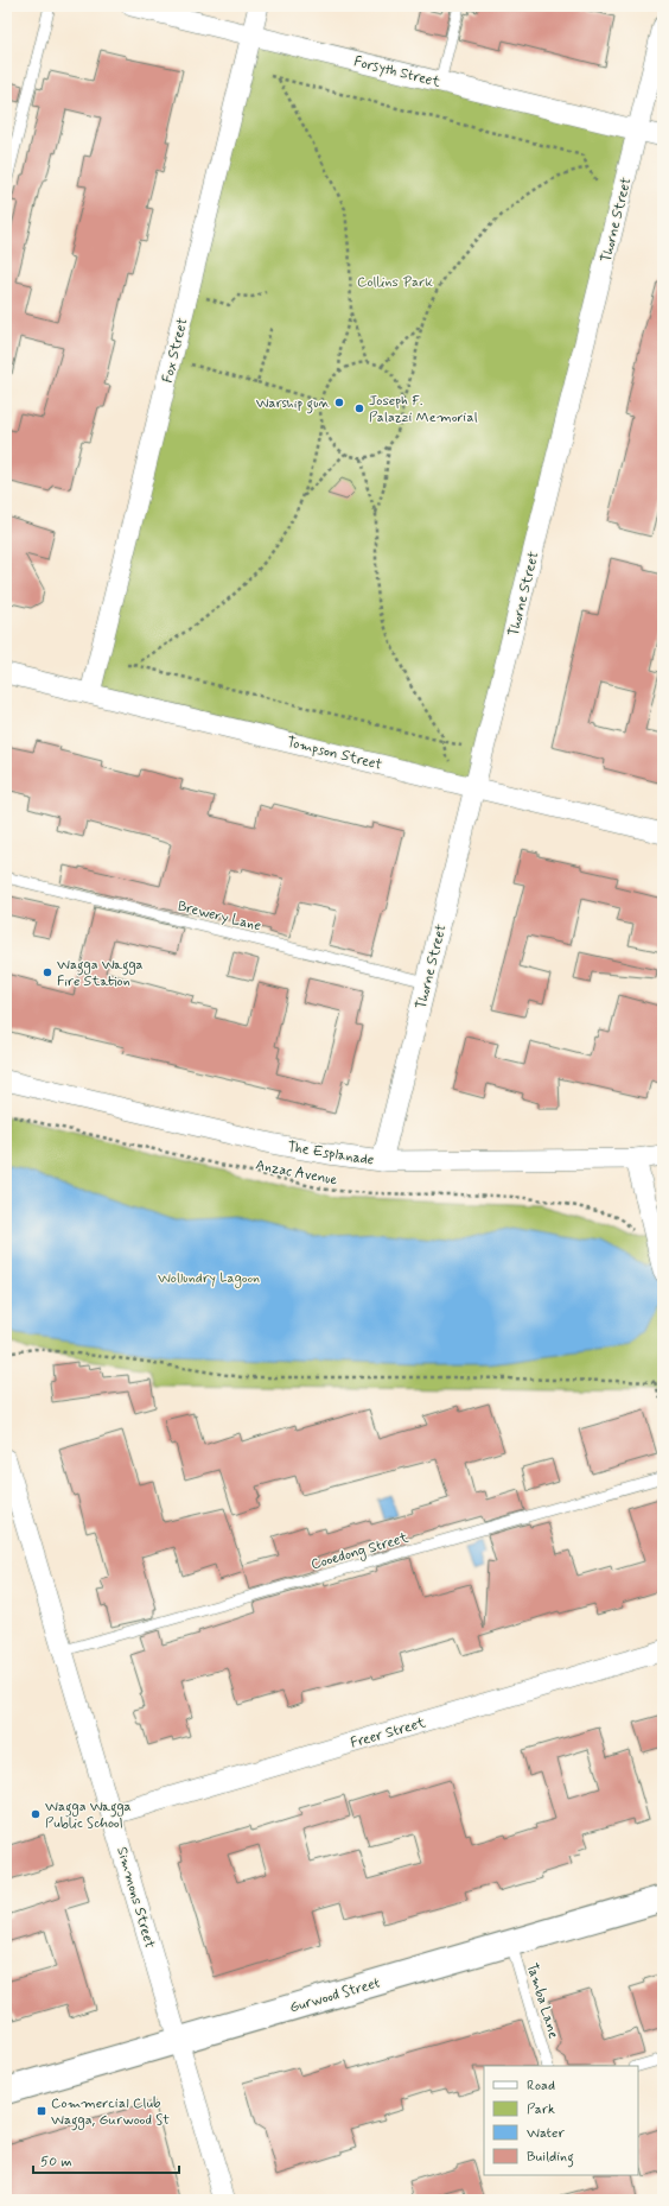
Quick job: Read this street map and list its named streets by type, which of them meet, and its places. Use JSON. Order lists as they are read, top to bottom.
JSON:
{
  "streets": {
    "main road": ["Gurwood Street"],
    "street": [
      "Forsyth Street",
      "Thorne Street",
      "Fox Street",
      "Tompson Street",
      "The Esplanade",
      "Freer Street",
      "Simmons Street"
    ],
    "lane": ["Brewery Lane", "Cooedong Street", "Tamba Lane"],
    "path": ["Anzac Avenue"]
  },
  "crossings": [
    ["Forsyth Street", "Thorne Street"],
    ["Forsyth Street", "Fox Street"],
    ["Thorne Street", "Tompson Street"],
    ["Thorne Street", "Brewery Lane"],
    ["Thorne Street", "The Esplanade"],
    ["Fox Street", "Tompson Street"],
    ["Cooedong Street", "Simmons Street"],
    ["Freer Street", "Simmons Street"],
    ["Simmons Street", "Gurwood Street"],
    ["Gurwood Street", "Tamba Lane"]
  ],
  "parks": ["Collins Park", "Wollundry Lagoon"],
  "places": {
    "other": [
      "Warship gun",
      "Joseph F. Palazzi Memorial",
      "Wagga Wagga Fire Station",
      "Wagga Wagga Public School"
    ],
    "transit": ["Commercial Club Wagga, Gurwood St"]
  },
  "legend": [
    "Road",
    "Park",
    "Water",
    "Building"
  ],
  "scale_bar": "50 m"
}
